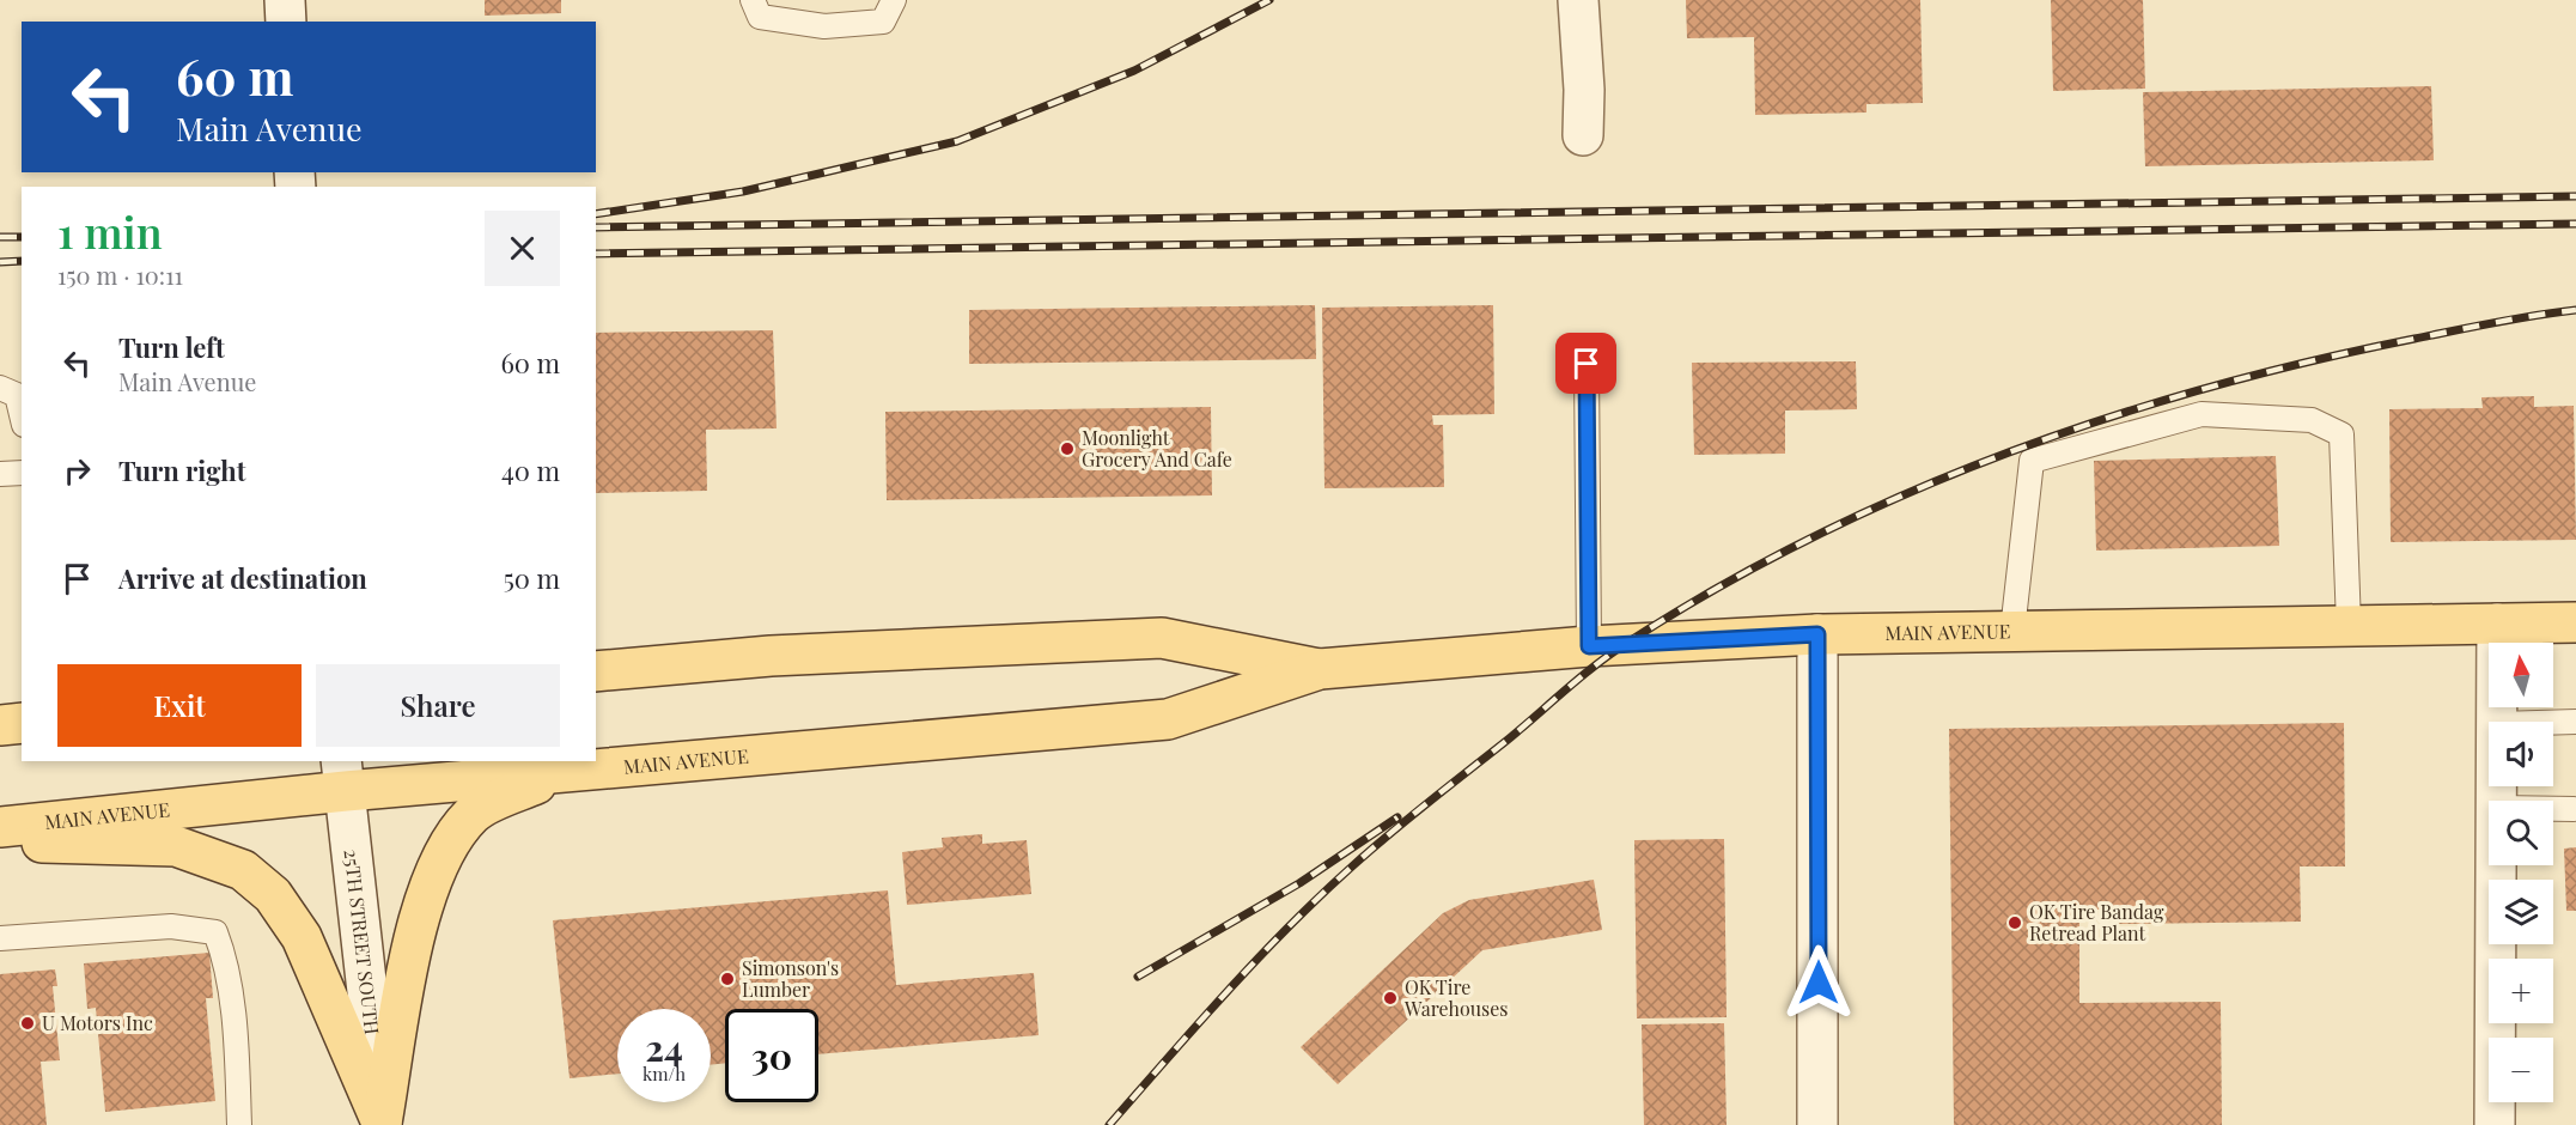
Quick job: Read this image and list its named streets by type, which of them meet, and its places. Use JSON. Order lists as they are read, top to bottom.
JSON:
{
  "streets": {
    "main road": ["MAIN AVENUE"],
    "street": ["25TH STREET SOUTH"]
  },
  "crossings": [
    ["MAIN AVENUE", "25TH STREET SOUTH"]
  ],
  "places": [
    "Moonlight Grocery And Cafe",
    "OK Tire Bandag Retread Plant",
    "Simonson's Lumber",
    "OK Tire Warehouses",
    "U Motors Inc"
  ],
  "north": "top",
  "page": {
    "turn": ["60 m", "Main Avenue"],
    "heading": ["1 min", "150 m · 10:11"],
    "list": [
      {
        "name": "Turn left",
        "note": "Main Avenue",
        "value": "60 m"
      },
      {
        "name": "Turn right",
        "value": "40 m"
      },
      {
        "name": "Arrive at destination",
        "value": "50 m"
      }
    ],
    "map_buttons": ["+", "−"],
    "buttons": ["Exit", "Share"],
    "speed": "24 km/h",
    "limit": "30"
  }
}
